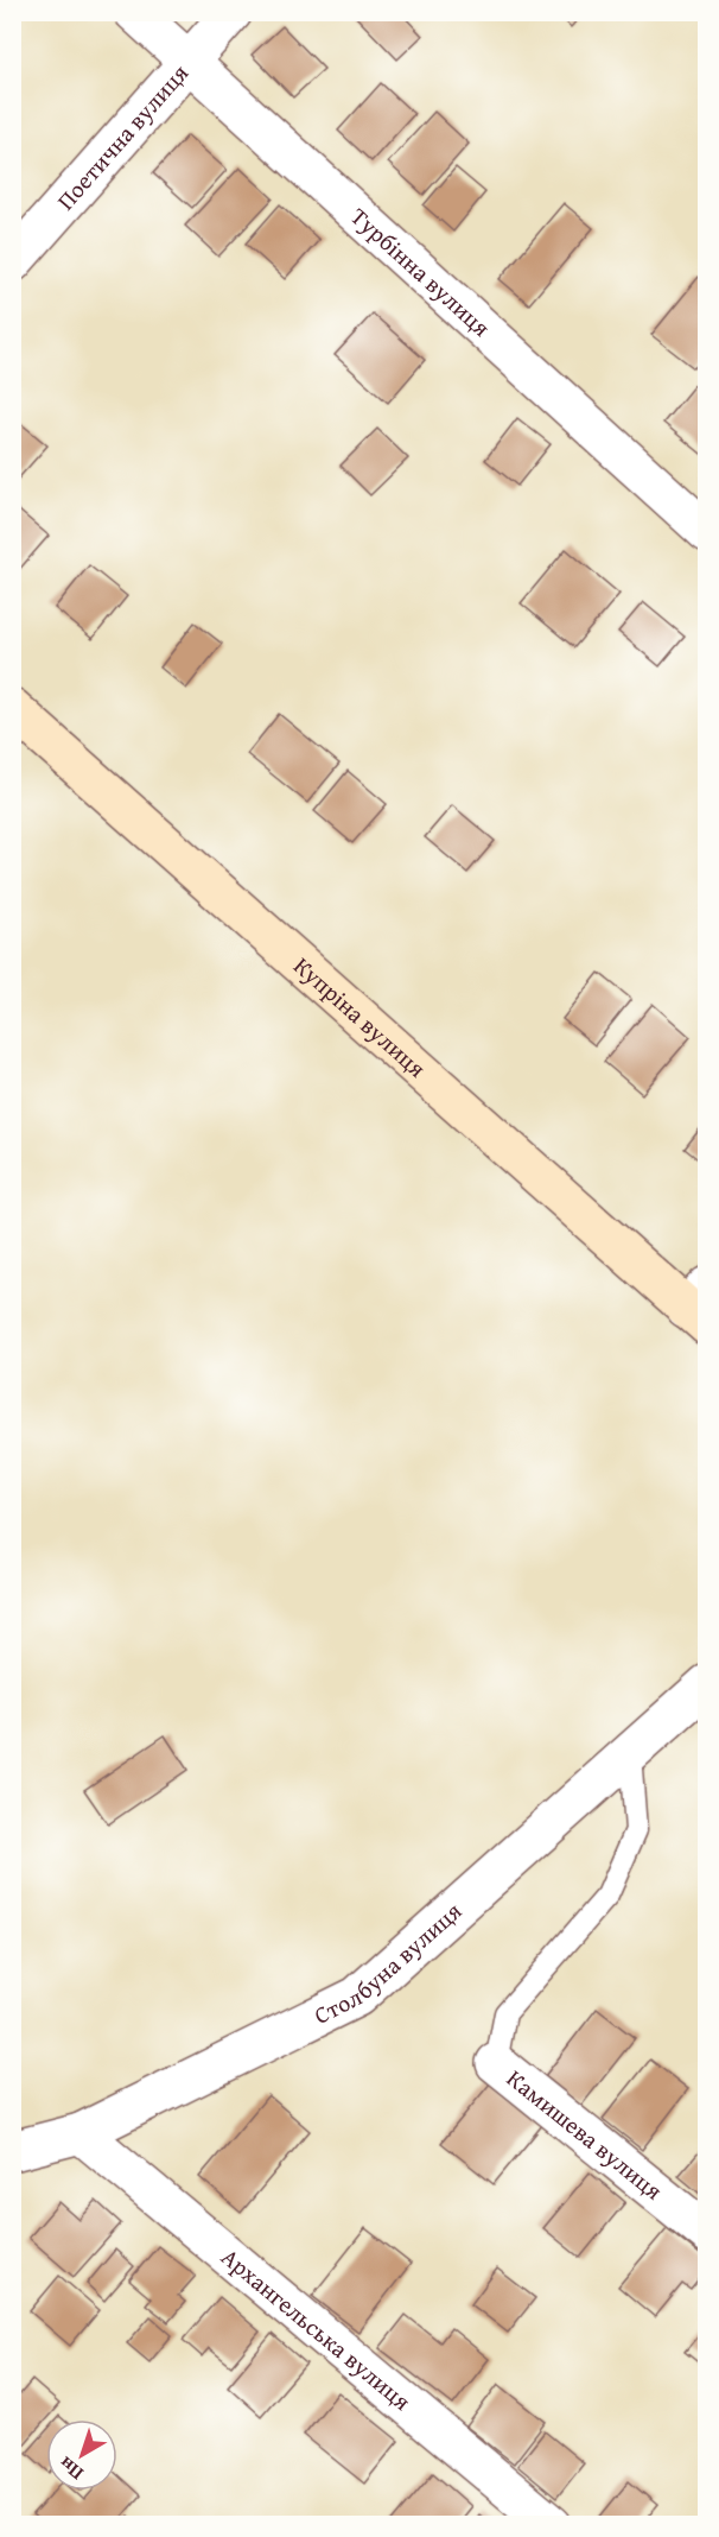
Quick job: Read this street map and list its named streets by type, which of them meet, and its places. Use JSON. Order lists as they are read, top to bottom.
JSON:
{
  "streets": {
    "main road": ["Купріна вулиця"],
    "street": [
      "Поетична вулиця",
      "Турбінна вулиця",
      "Столбуна вулиця",
      "Камишева вулиця",
      "Архангельська вулиця"
    ]
  },
  "crossings": [
    ["Поетична вулиця", "Турбінна вулиця"],
    ["Столбуна вулиця", "Архангельська вулиця"]
  ],
  "north": "bottom left"
}
